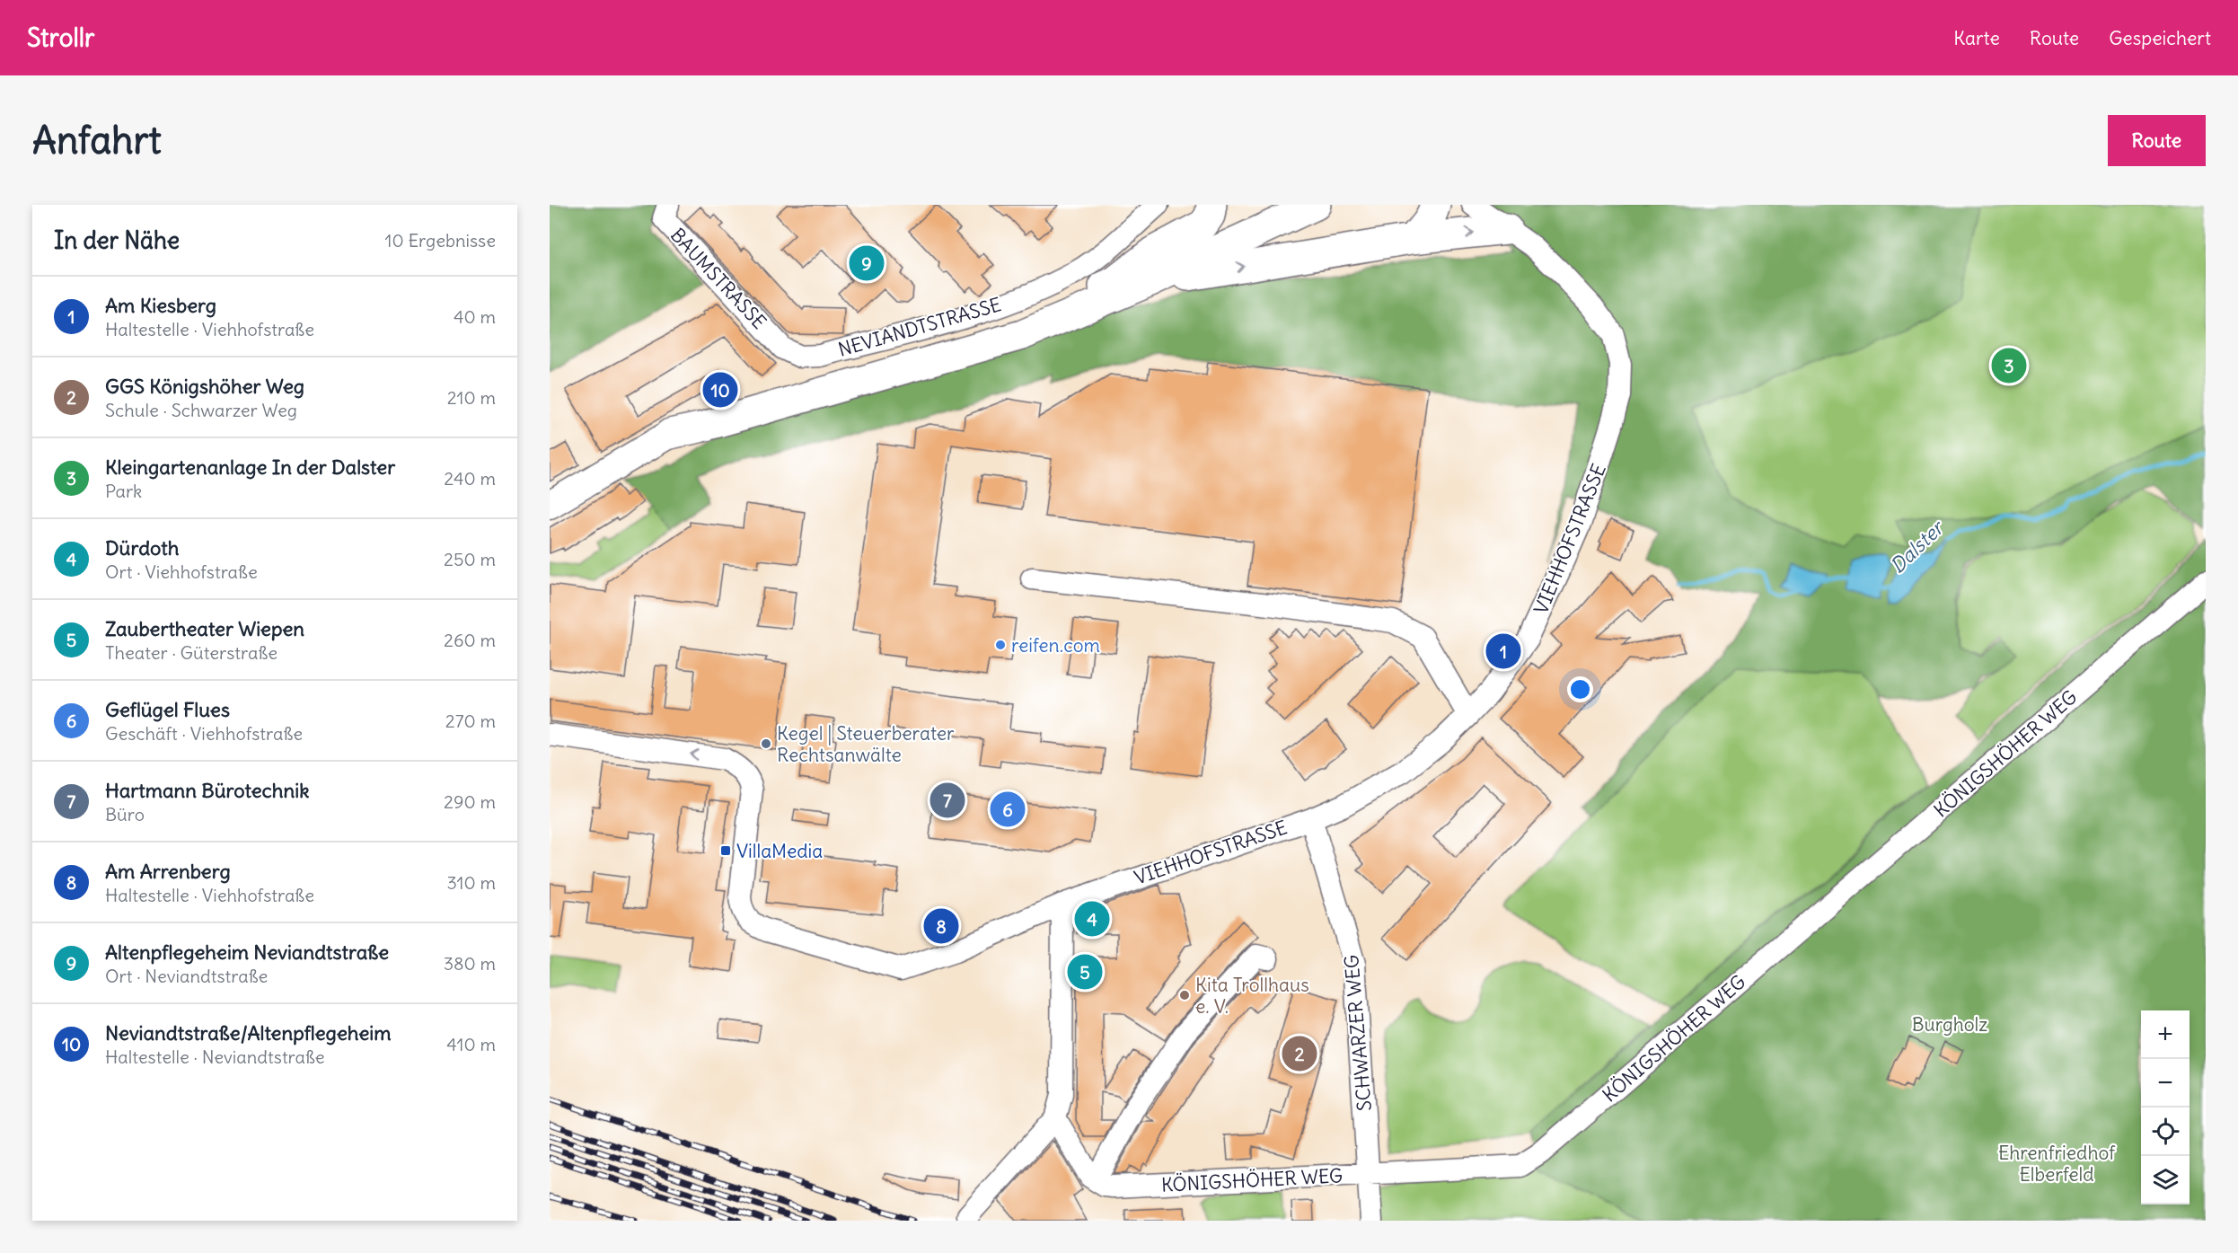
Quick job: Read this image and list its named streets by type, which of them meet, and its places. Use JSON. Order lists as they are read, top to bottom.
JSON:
{
  "streets": {
    "street": [
      "BAUMSTRASSE",
      "NEVIANDTSTRASSE",
      "VIEHHOFSTRASSE",
      "KÖNIGSHÖHER WEG",
      "SCHWARZER WEG"
    ]
  },
  "crossings": [
    ["BAUMSTRASSE", "NEVIANDTSTRASSE"],
    ["VIEHHOFSTRASSE", "SCHWARZER WEG"],
    ["KÖNIGSHÖHER WEG", "SCHWARZER WEG"]
  ],
  "water": ["Dalster"],
  "parks": ["Burgholz", "Ehrenfriedhof Elberfeld"],
  "places": {
    "other": ["reifen.com", "Kegel | Steuerberater Rechtsanwälte", "Kita Trollhaus e. V."],
    "transit": ["VillaMedia"]
  },
  "page": {
    "header": "Strollr",
    "nav": ["Karte", "Route", "Gespeichert"],
    "buttons": "Route",
    "title": "Anfahrt",
    "heading": ["In der Nähe", "10 Ergebnisse"],
    "pins": [
      "9",
      "3",
      "10",
      "1",
      "7",
      "6",
      "4",
      "8",
      "5",
      "2"
    ],
    "list": [
      {
        "mark": "1",
        "name": "Am Kiesberg",
        "note": "Haltestelle · Viehhofstraße",
        "value": "40 m"
      },
      {
        "mark": "2",
        "name": "GGS Königshöher Weg",
        "note": "Schule · Schwarzer Weg",
        "value": "210 m"
      },
      {
        "mark": "3",
        "name": "Kleingartenanlage In der Dalster",
        "note": "Park",
        "value": "240 m"
      },
      {
        "mark": "4",
        "name": "Dürdoth",
        "note": "Ort · Viehhofstraße",
        "value": "250 m"
      },
      {
        "mark": "5",
        "name": "Zaubertheater Wiepen",
        "note": "Theater · Güterstraße",
        "value": "260 m"
      },
      {
        "mark": "6",
        "name": "Geflügel Flues",
        "note": "Geschäft · Viehhofstraße",
        "value": "270 m"
      },
      {
        "mark": "7",
        "name": "Hartmann Bürotechnik",
        "note": "Büro",
        "value": "290 m"
      },
      {
        "mark": "8",
        "name": "Am Arrenberg",
        "note": "Haltestelle · Viehhofstraße",
        "value": "310 m"
      },
      {
        "mark": "9",
        "name": "Altenpflegeheim Neviandtstraße",
        "note": "Ort · Neviandtstraße",
        "value": "380 m"
      },
      {
        "mark": "10",
        "name": "Neviandtstraße/Altenpflegeheim",
        "note": "Haltestelle · Neviandtstraße",
        "value": "410 m"
      }
    ],
    "map_buttons": ["+", "−"]
  }
}
